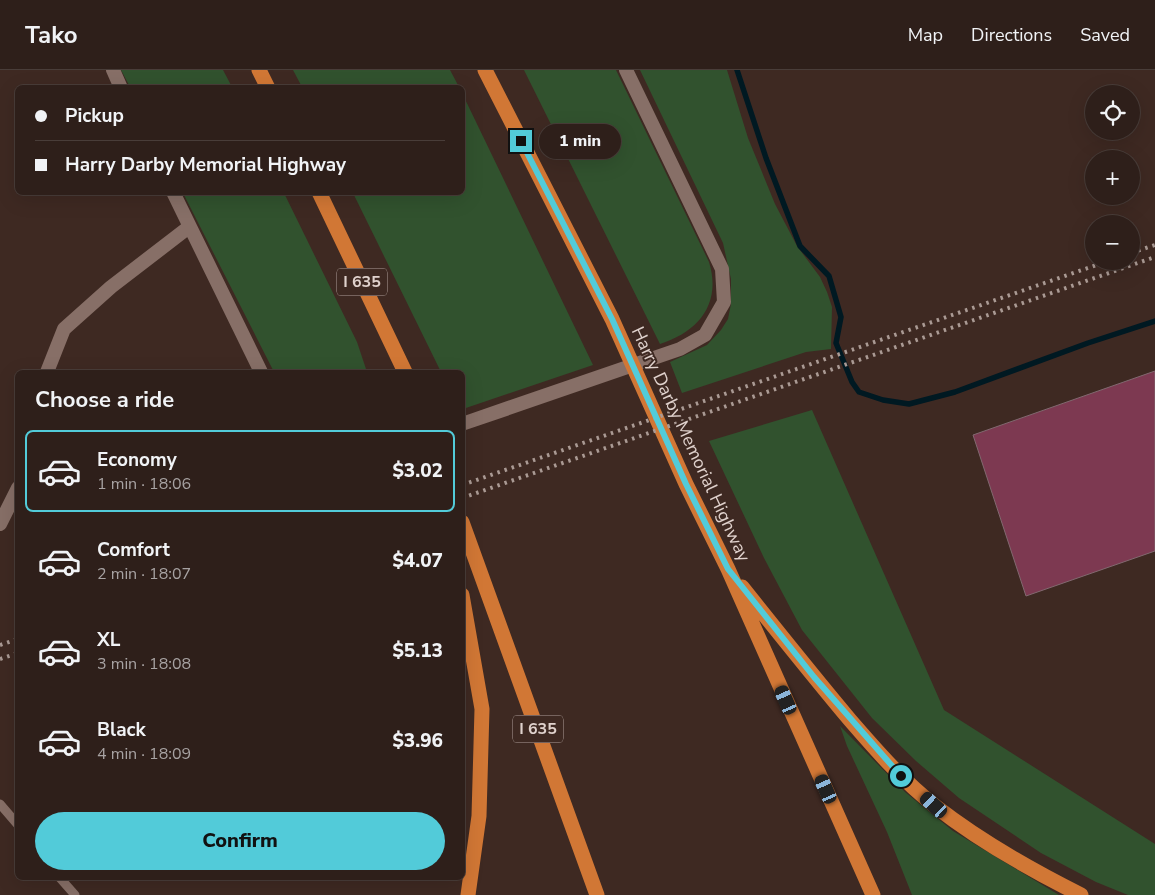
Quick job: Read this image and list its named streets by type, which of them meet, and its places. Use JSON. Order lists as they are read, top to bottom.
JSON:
{
  "streets": {
    "highway": ["I 635", "Harry Darby Memorial Highway"]
  },
  "page": {
    "header": "Tako",
    "nav": ["Map", "Directions", "Saved"],
    "map_buttons": ["+", "−"],
    "banner": ["Pickup", "Harry Darby Memorial Highway"],
    "bubble": "1 min",
    "heading": "Choose a ride",
    "list": [
      {
        "name": "Economy",
        "note": "1 min · 18:06",
        "value": "$3.02"
      },
      {
        "name": "Comfort",
        "note": "2 min · 18:07",
        "value": "$4.07"
      },
      {
        "name": "XL",
        "note": "3 min · 18:08",
        "value": "$5.13"
      },
      {
        "name": "Black",
        "note": "4 min · 18:09",
        "value": "$3.96"
      }
    ],
    "buttons": "Confirm"
  }
}
